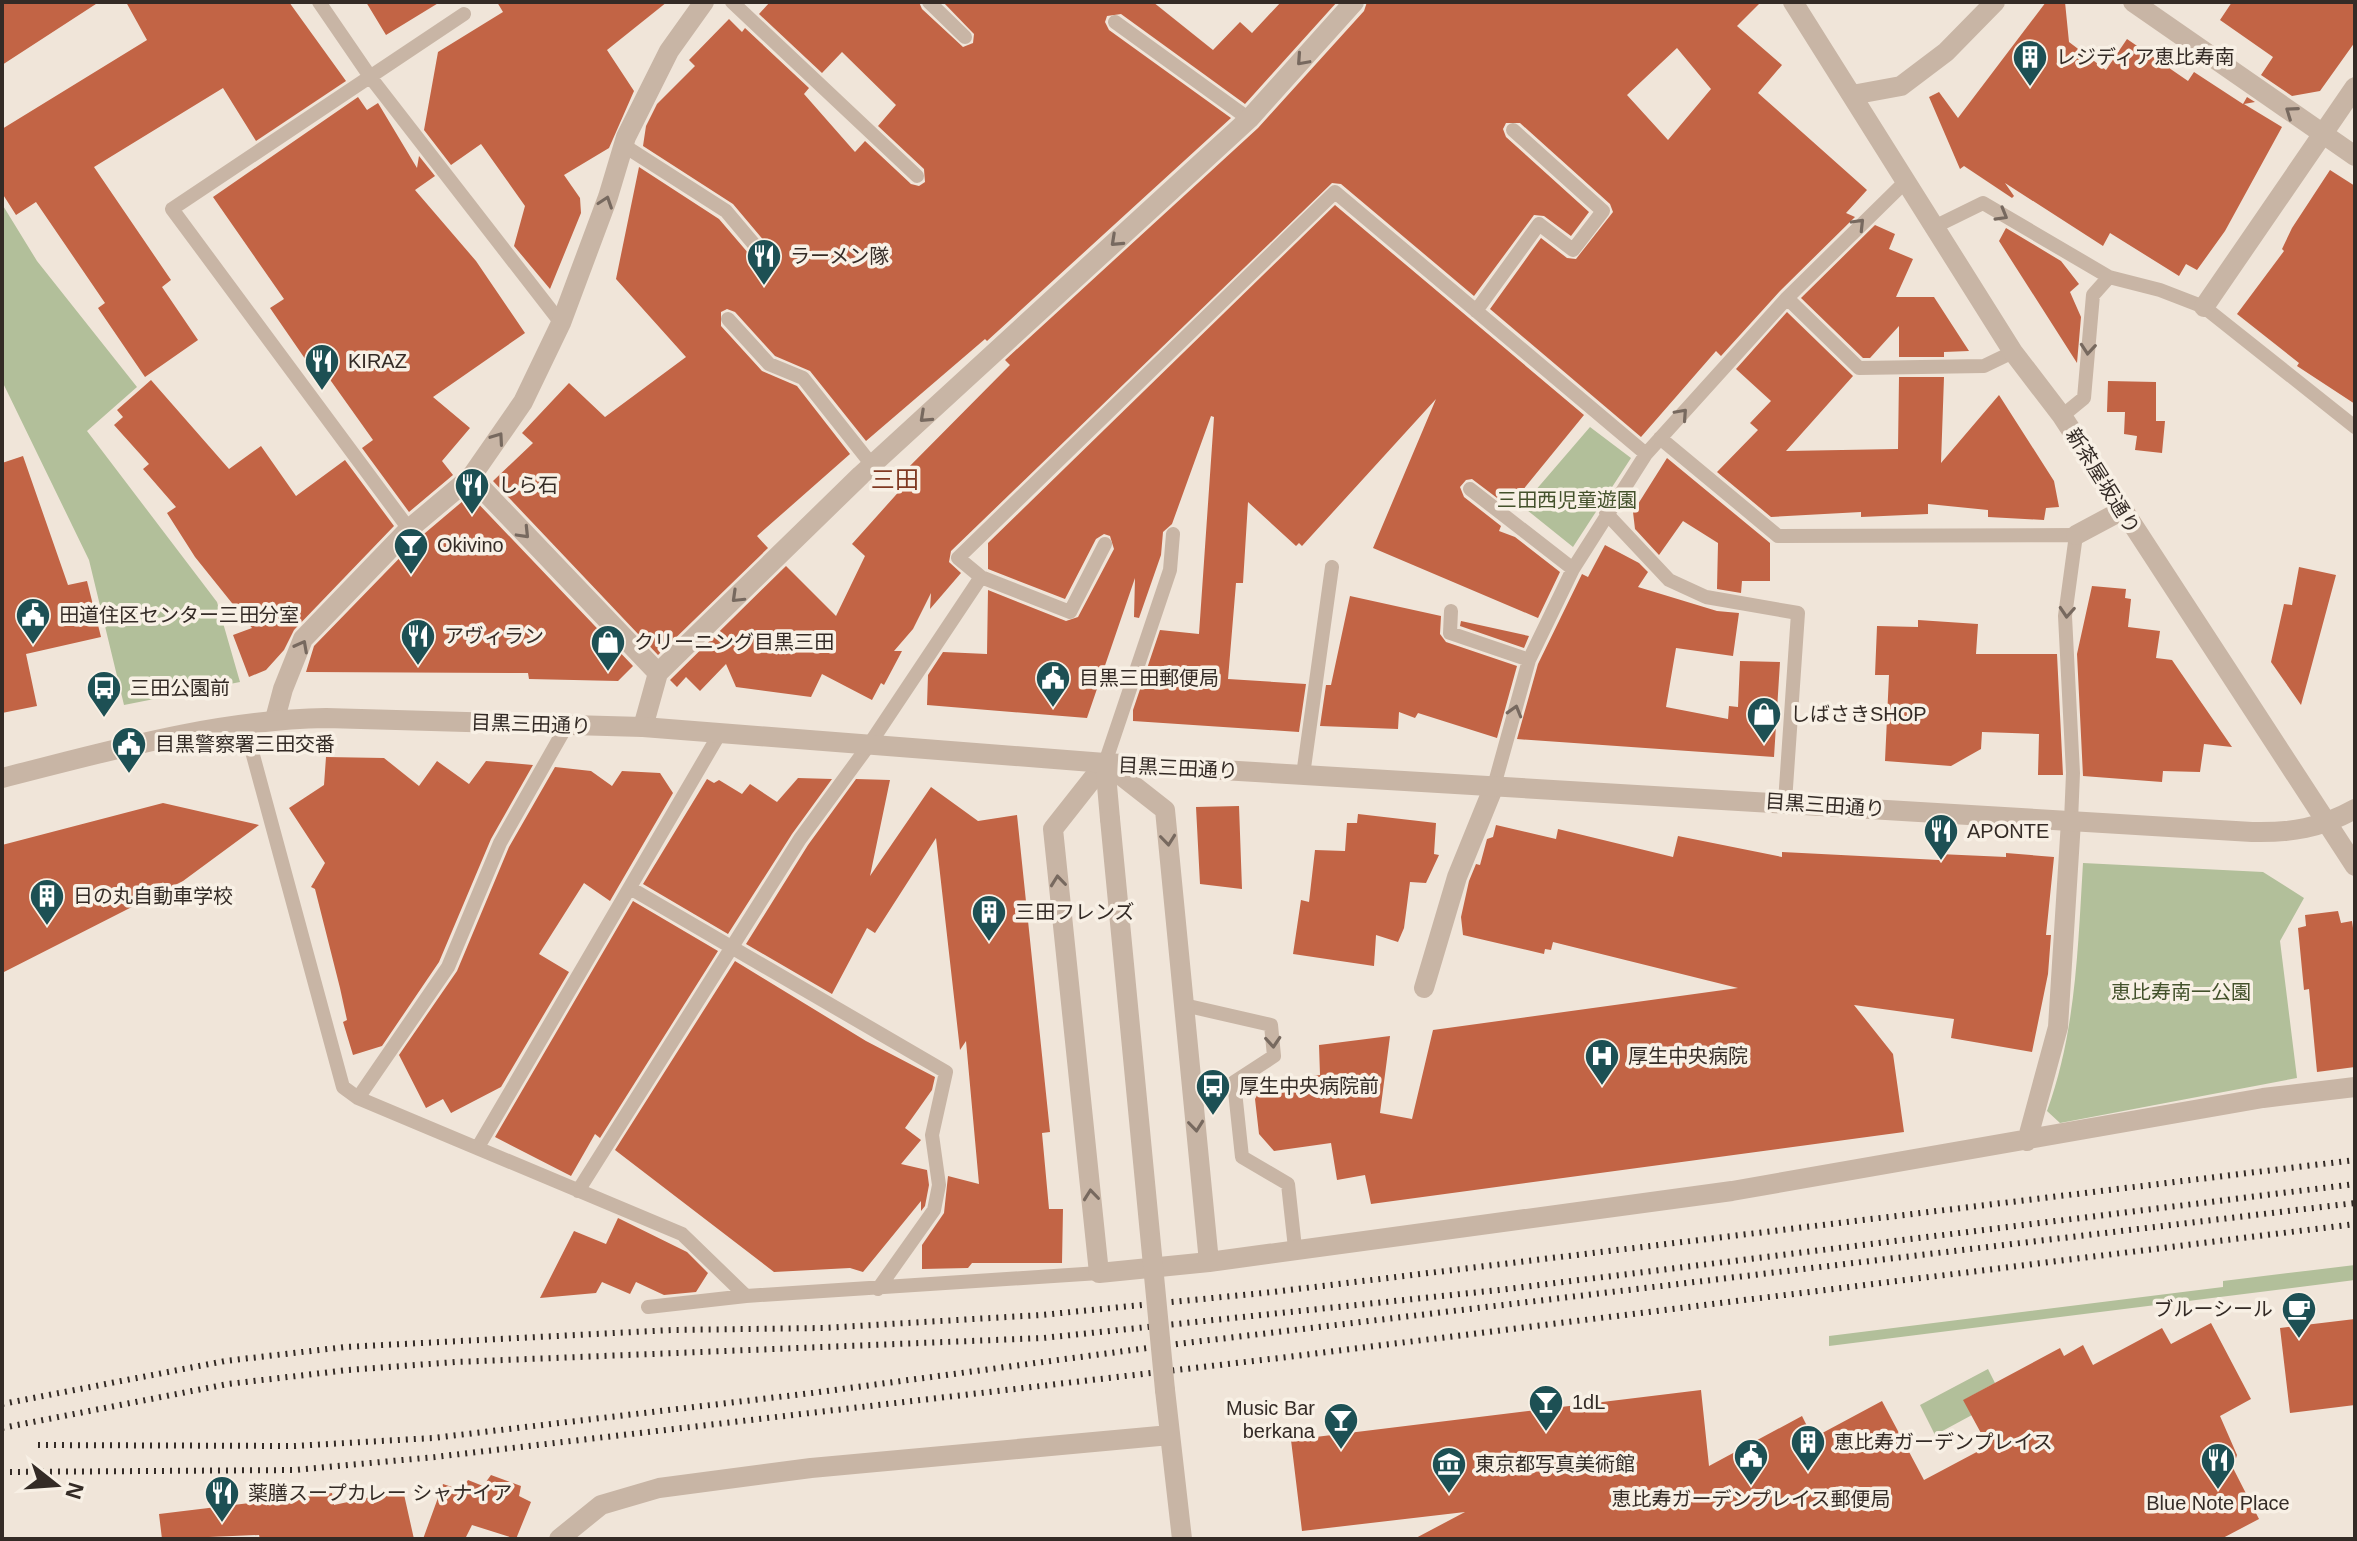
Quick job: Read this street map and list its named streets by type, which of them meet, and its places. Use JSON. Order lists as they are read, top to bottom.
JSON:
{
  "streets": {
    "street": ["新茶屋坂通り", "目黒三田通り"]
  },
  "crossings": [
    ["新茶屋坂通り", "目黒三田通り"]
  ],
  "districts": ["三田"],
  "parks": ["三田西児童遊園", "恵比寿南一公園"],
  "places": {
    "building": [
      "レジディア恵比寿南",
      "日の丸自動車学校",
      "三田フレンズ",
      "恵比寿ガーデンプレイス"
    ],
    "restaurant": [
      "ラーメン隊",
      "KIRAZ",
      "しら石",
      "アヴィラン",
      "APONTE",
      "Blue Note Place",
      "薬膳スープカレー シャナイア"
    ],
    "bar": ["Okivino", "1dL", "Music Bar berkana"],
    "public building": [
      "田道住区センター三田分室",
      "目黒三田郵便局",
      "目黒警察署三田交番",
      "恵比寿ガーデンプレイス郵便局"
    ],
    "shop": ["クリーニング目黒三田", "しばさきSHOP"],
    "bus stop": ["三田公園前", "厚生中央病院前"],
    "hospital": ["厚生中央病院"],
    "cafe": ["ブルーシール"],
    "museum": ["東京都写真美術館"]
  },
  "north": "right"
}
